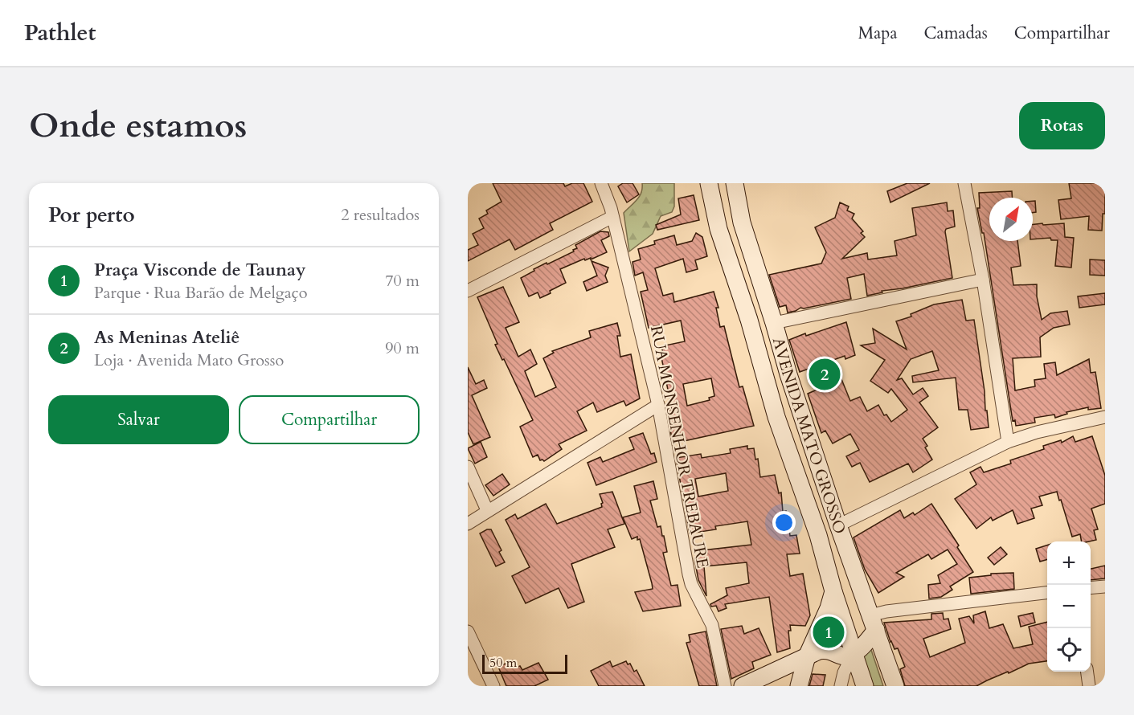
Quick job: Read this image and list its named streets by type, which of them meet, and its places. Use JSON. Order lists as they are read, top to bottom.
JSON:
{
  "streets": {
    "main road": ["AVENIDA MATO GROSSO"],
    "street": ["RUA MONSENHOR TREBAURE"]
  },
  "scale_bar": "50 m",
  "north": "top right",
  "page": {
    "header": "Pathlet",
    "nav": ["Mapa", "Camadas", "Compartilhar"],
    "buttons": [
      "Rotas",
      ["Salvar", "Compartilhar"]
    ],
    "title": "Onde estamos",
    "heading": ["Por perto", "2 resultados"],
    "list": [
      {
        "mark": "1",
        "name": "Praça Visconde de Taunay",
        "note": "Parque · Rua Barão de Melgaço",
        "value": "70 m"
      },
      {
        "mark": "2",
        "name": "As Meninas Ateliê",
        "note": "Loja · Avenida Mato Grosso",
        "value": "90 m"
      }
    ],
    "pins": ["2", "1"],
    "map_buttons": ["+", "−"],
    "scale": "50 m"
  }
}
